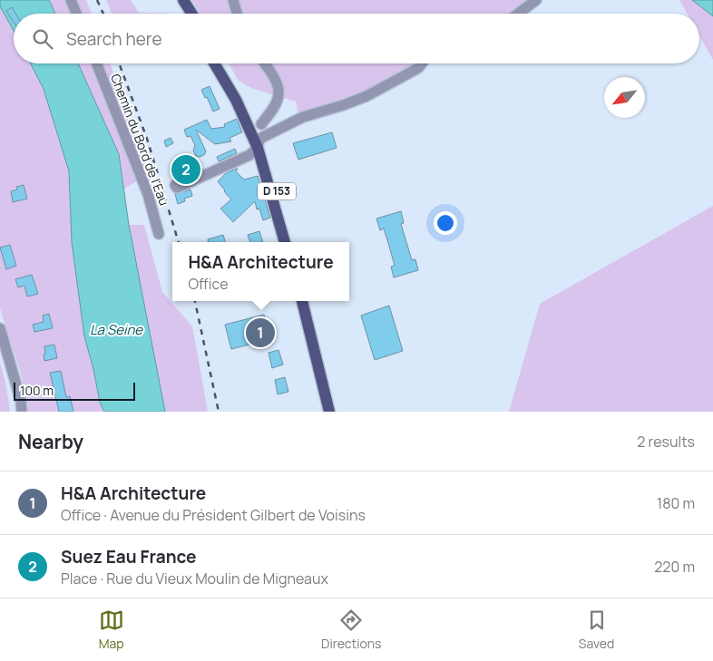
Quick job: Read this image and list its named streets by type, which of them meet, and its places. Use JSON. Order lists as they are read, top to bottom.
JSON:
{
  "streets": {
    "main road": ["D 153"],
    "street": ["Chemin du Bord de l'Eau"]
  },
  "water": ["La Seine"],
  "scale_bar": "100 m",
  "north": "bottom left",
  "page": {
    "search": "Search here",
    "pins": ["2", "1"],
    "popup": ["H&A Architecture", "Office"],
    "scale": "100 m",
    "heading": ["Nearby", "2 results"],
    "list": [
      {
        "mark": "1",
        "name": "H&A Architecture",
        "note": "Office · Avenue du Président Gilbert de Voisins",
        "value": "180 m"
      },
      {
        "mark": "2",
        "name": "Suez Eau France",
        "note": "Place · Rue du Vieux Moulin de Migneaux",
        "value": "220 m"
      }
    ],
    "nav": ["Map", "Directions", "Saved"]
  }
}
